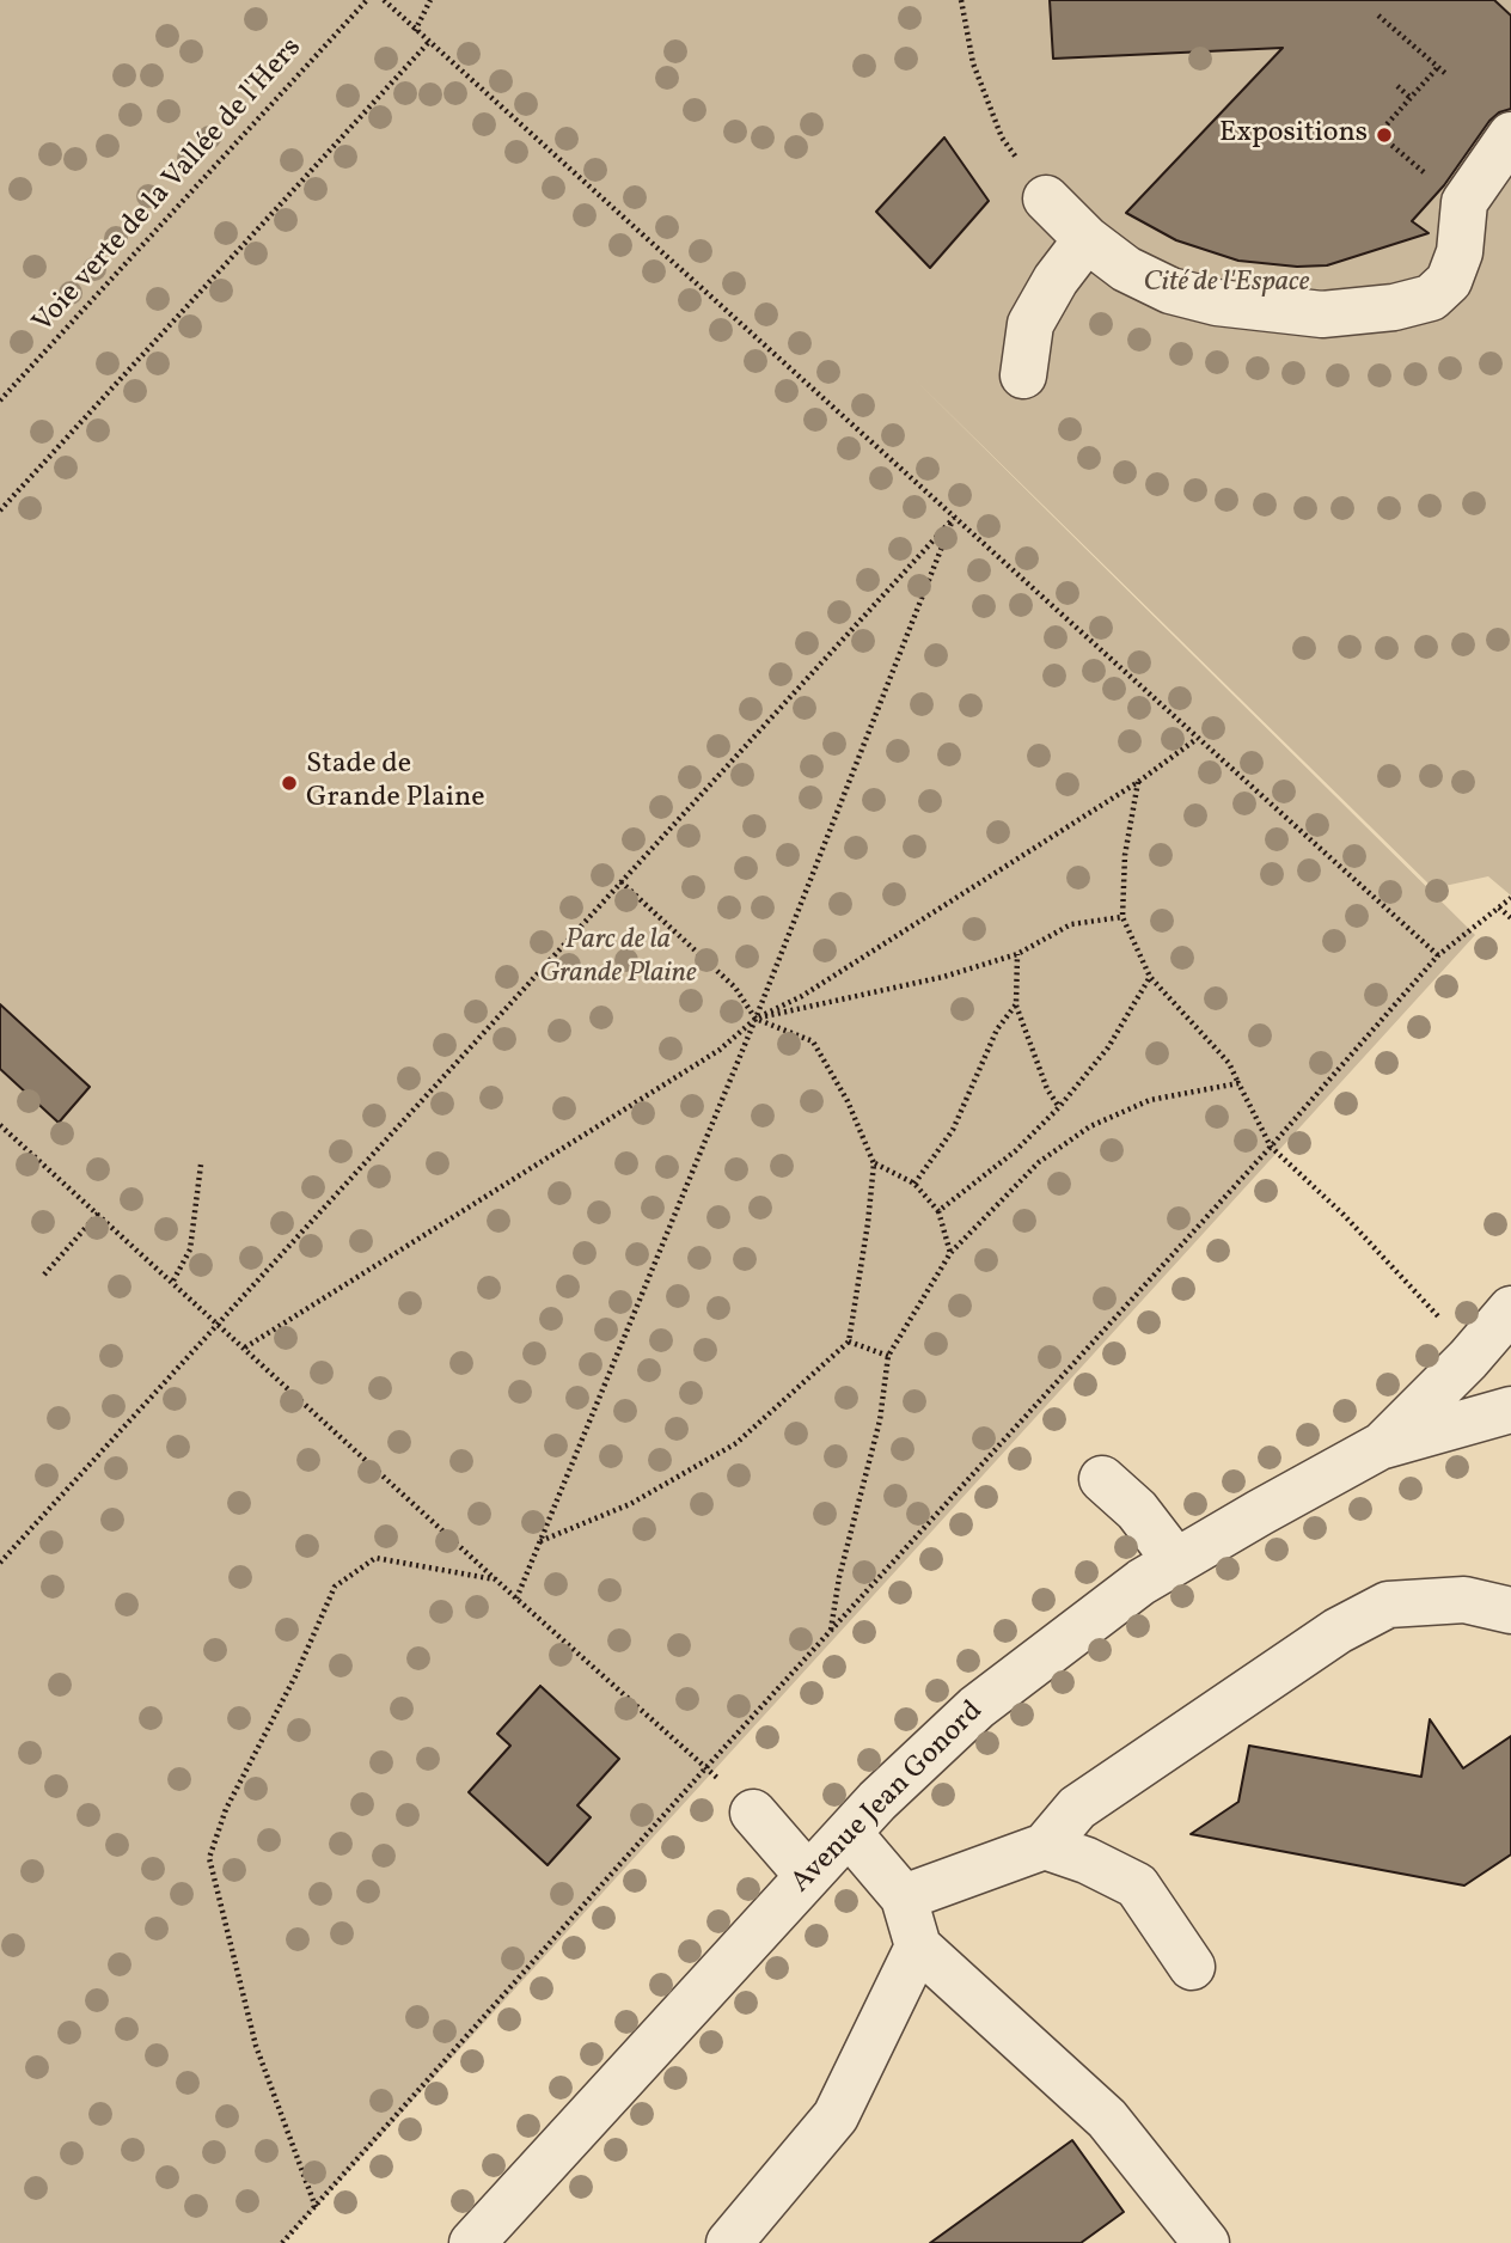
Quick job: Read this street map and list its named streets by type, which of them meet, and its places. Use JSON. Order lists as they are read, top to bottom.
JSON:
{
  "streets": {
    "street": ["Avenue Jean Gonord"],
    "path": ["Voie verte de la Vallée de l'Hers"]
  },
  "parks": ["Cité de l'Espace", "Parc de la Grande Plaine"],
  "places": ["Expositions", "Stade de Grande Plaine"]
}
